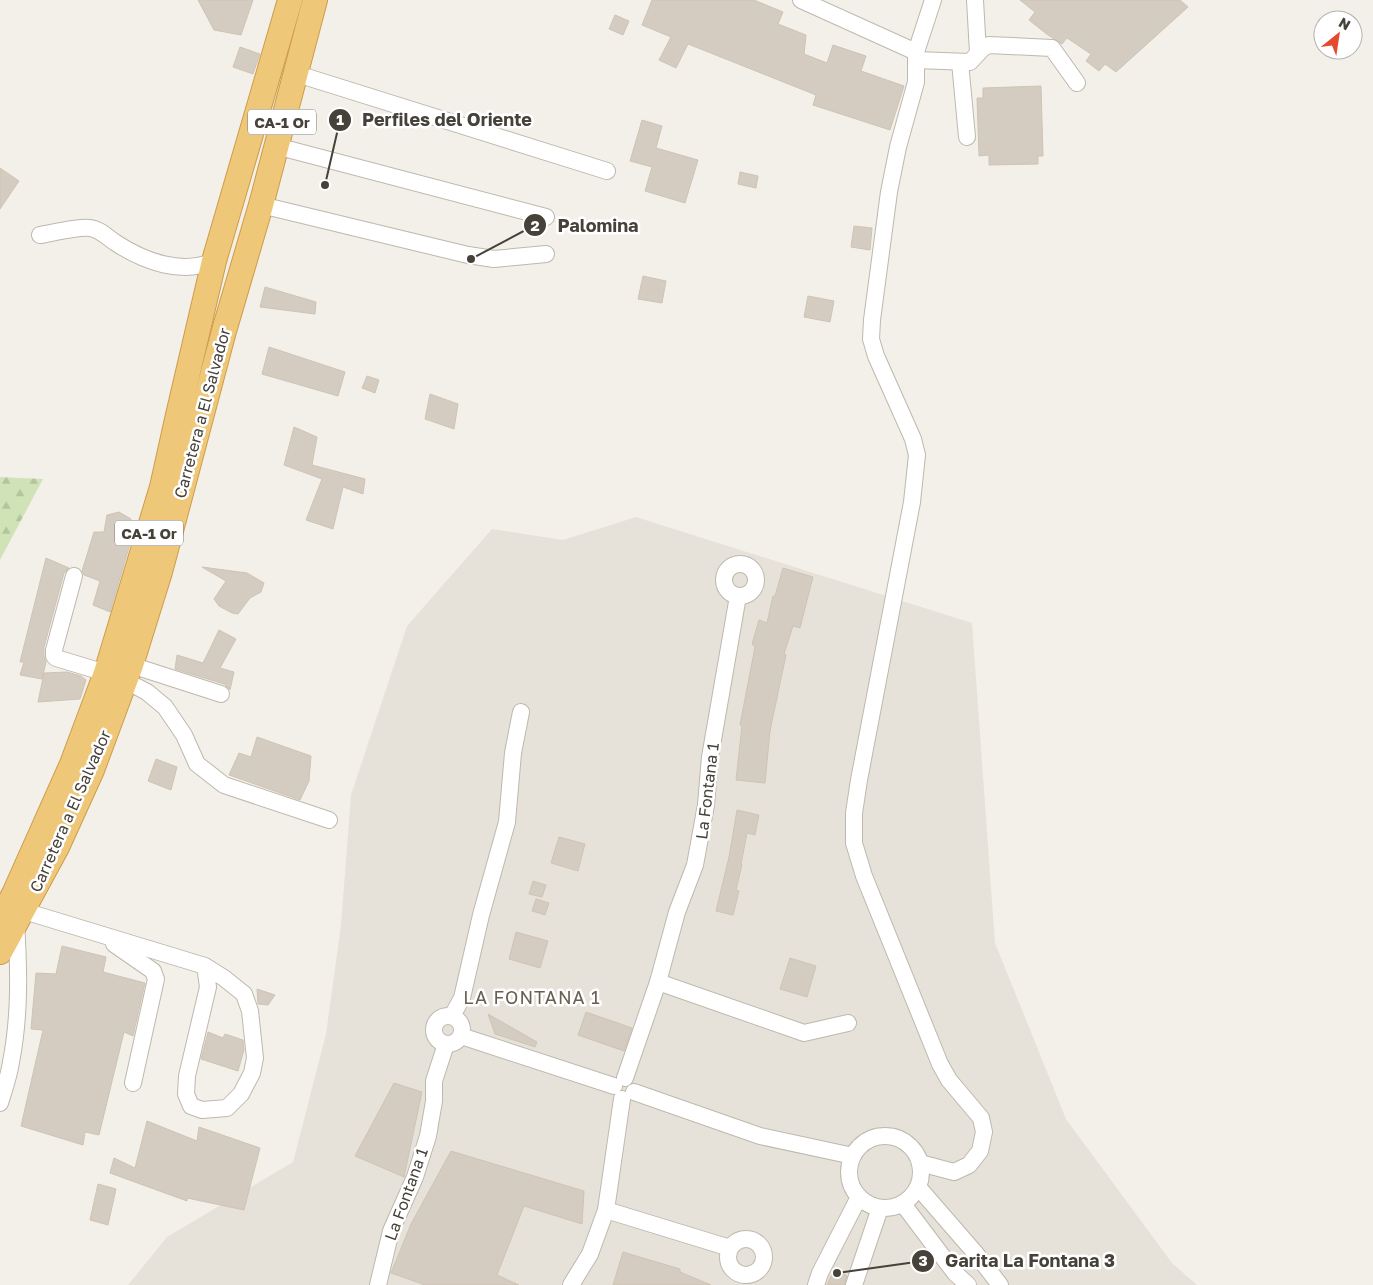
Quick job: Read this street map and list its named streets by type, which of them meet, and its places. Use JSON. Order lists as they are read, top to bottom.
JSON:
{
  "streets": {
    "highway": ["CA-1 Or", "Carretera a El Salvador"],
    "street": ["La Fontana 1"]
  },
  "districts": ["LA FONTANA 1"],
  "places": ["Perfiles del Oriente", "Palomina", "Garita La Fontana 3"],
  "north": "top right"
}
